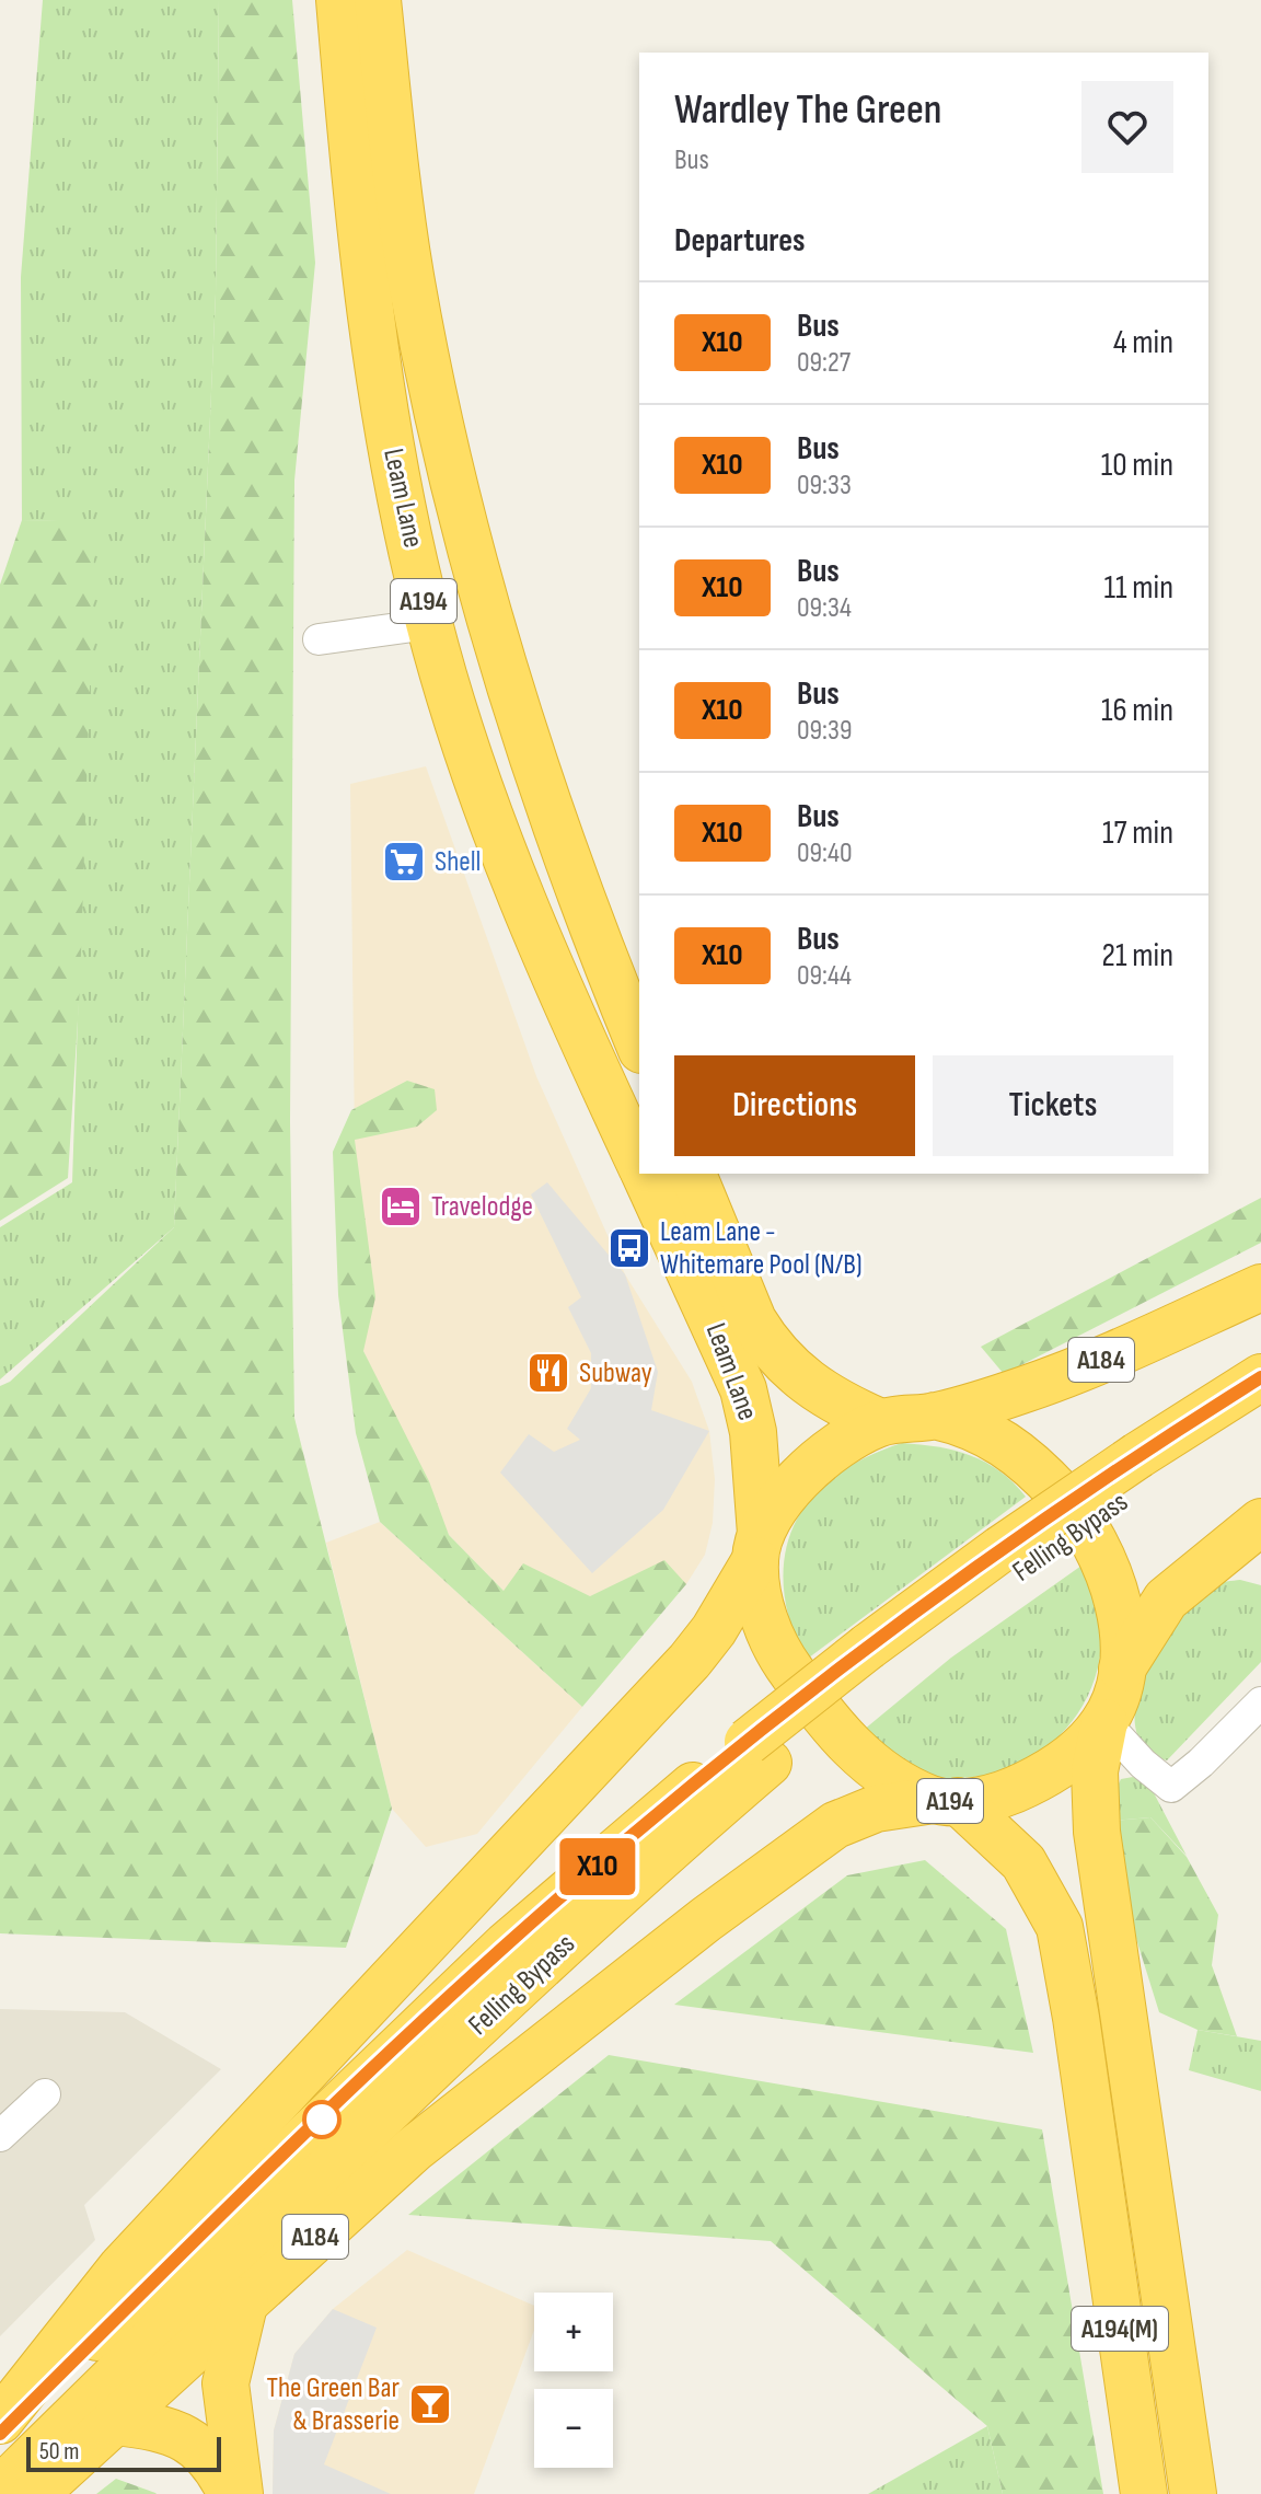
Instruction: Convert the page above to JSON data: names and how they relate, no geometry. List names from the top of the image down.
{
  "streets": {
    "highway": [
      "Leam Lane",
      "A194",
      "A184",
      "Felling Bypass",
      "A194(M)"
    ]
  },
  "crossings": [
    ["Leam Lane", "A194"],
    ["A194", "A184"],
    ["A194", "A194(M)"],
    ["A184", "A194(M)"]
  ],
  "places": {
    "supermarket": ["Shell"],
    "hotel": ["Travelodge"],
    "bus stop": ["Leam Lane - Whitemare Pool (N/B)"],
    "restaurant": ["Subway"],
    "bar": ["The Green Bar & Brasserie"]
  },
  "lines": ["bus line X10"],
  "scale_bar": "50 m",
  "page": {
    "on_map": "X10",
    "heading": [
      ["Wardley The Green", "Bus"],
      "Departures"
    ],
    "list": [
      {
        "mark": "X10",
        "name": "Bus",
        "note": "09:27",
        "value": "4 min"
      },
      {
        "mark": "X10",
        "name": "Bus",
        "note": "09:33",
        "value": "10 min"
      },
      {
        "mark": "X10",
        "name": "Bus",
        "note": "09:34",
        "value": "11 min"
      },
      {
        "mark": "X10",
        "name": "Bus",
        "note": "09:39",
        "value": "16 min"
      },
      {
        "mark": "X10",
        "name": "Bus",
        "note": "09:40",
        "value": "17 min"
      },
      {
        "mark": "X10",
        "name": "Bus",
        "note": "09:44",
        "value": "21 min"
      }
    ],
    "buttons": ["Directions", "Tickets"],
    "map_buttons": ["+", "−"],
    "scale": "50 m"
  }
}
